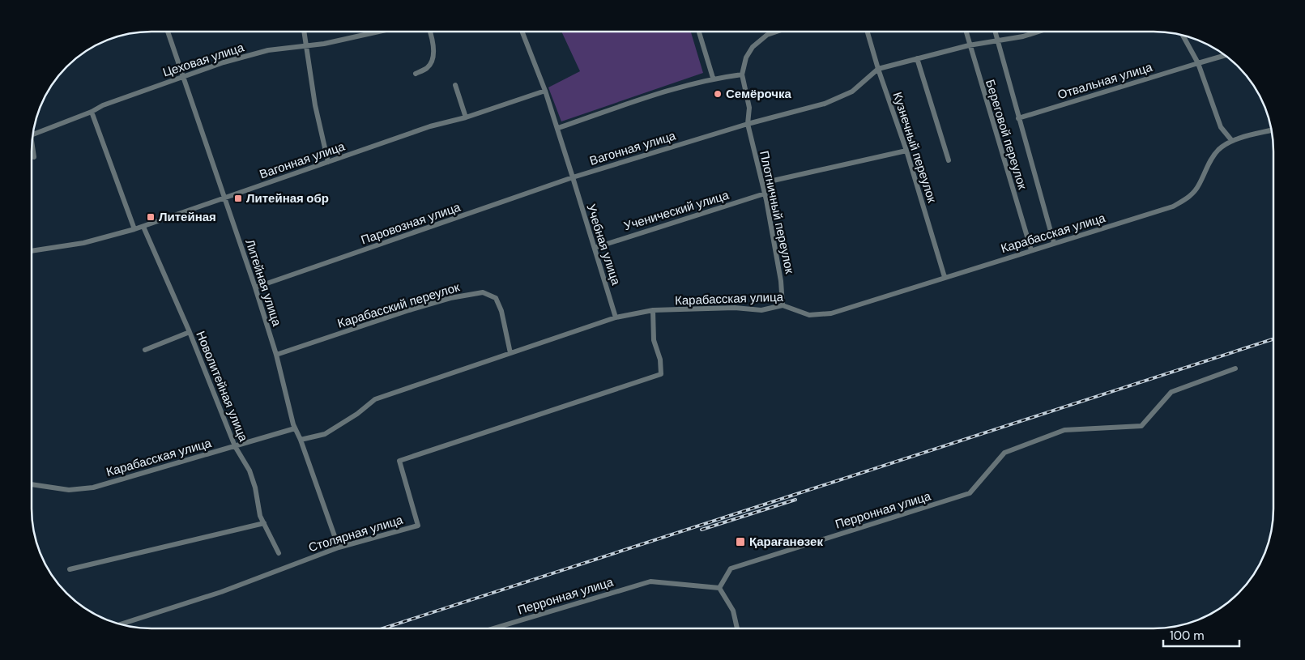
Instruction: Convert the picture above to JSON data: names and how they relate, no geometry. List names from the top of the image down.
{
  "streets": {
    "street": [
      "Цеховая улица",
      "Отвальная улица",
      "Береговой переулок",
      "Кузнечный переулок",
      "Вагонная улица",
      "Ученический улица",
      "Плотничный переулок",
      "Паровозная улица",
      "Карабасская улица",
      "Учебная улица",
      "Литейная улица",
      "Карабасский переулок",
      "Новолитейная улица",
      "Перронная улица",
      "Столярная улица"
    ]
  },
  "crossings": [
    ["Цеховая улица", "Литейная улица"],
    ["Береговой переулок", "Карабасская улица"],
    ["Кузнечный переулок", "Карабасская улица"],
    ["Вагонная улица", "Плотничный переулок"],
    ["Вагонная улица", "Паровозная улица"],
    ["Вагонная улица", "Учебная улица"],
    ["Вагонная улица", "Литейная улица"],
    ["Вагонная улица", "Новолитейная улица"],
    ["Ученический улица", "Плотничный переулок"],
    ["Ученический улица", "Учебная улица"],
    ["Плотничный переулок", "Карабасская улица"],
    ["Паровозная улица", "Учебная улица"],
    ["Паровозная улица", "Литейная улица"],
    ["Карабасская улица", "Учебная улица"],
    ["Карабасская улица", "Литейная улица"],
    ["Карабасская улица", "Карабасский переулок"],
    ["Карабасская улица", "Новолитейная улица"],
    ["Карабасская улица", "Столярная улица"],
    ["Литейная улица", "Карабасский переулок"],
    ["Литейная улица", "Столярная улица"]
  ],
  "places": {
    "other": ["Семёрочка"],
    "transit": ["Литейная обр", "Литейная", "Қарағанөзек"]
  },
  "scale_bar": "100 m"
}
